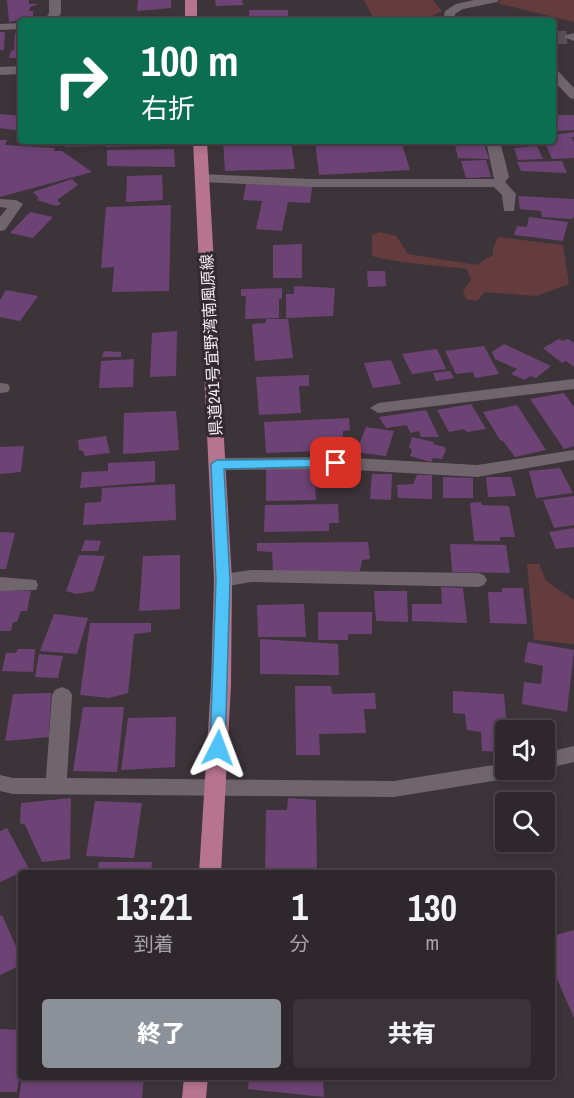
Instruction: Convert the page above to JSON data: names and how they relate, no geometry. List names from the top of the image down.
{
  "streets": {
    "main road": ["県道241号宜野湾南風原線"]
  },
  "page": {
    "turn": ["100 m", "右折"],
    "eta": [
      "13:21",
      "到着",
      "1",
      "分",
      "130",
      "m"
    ],
    "buttons": ["終了", "共有"]
  }
}
